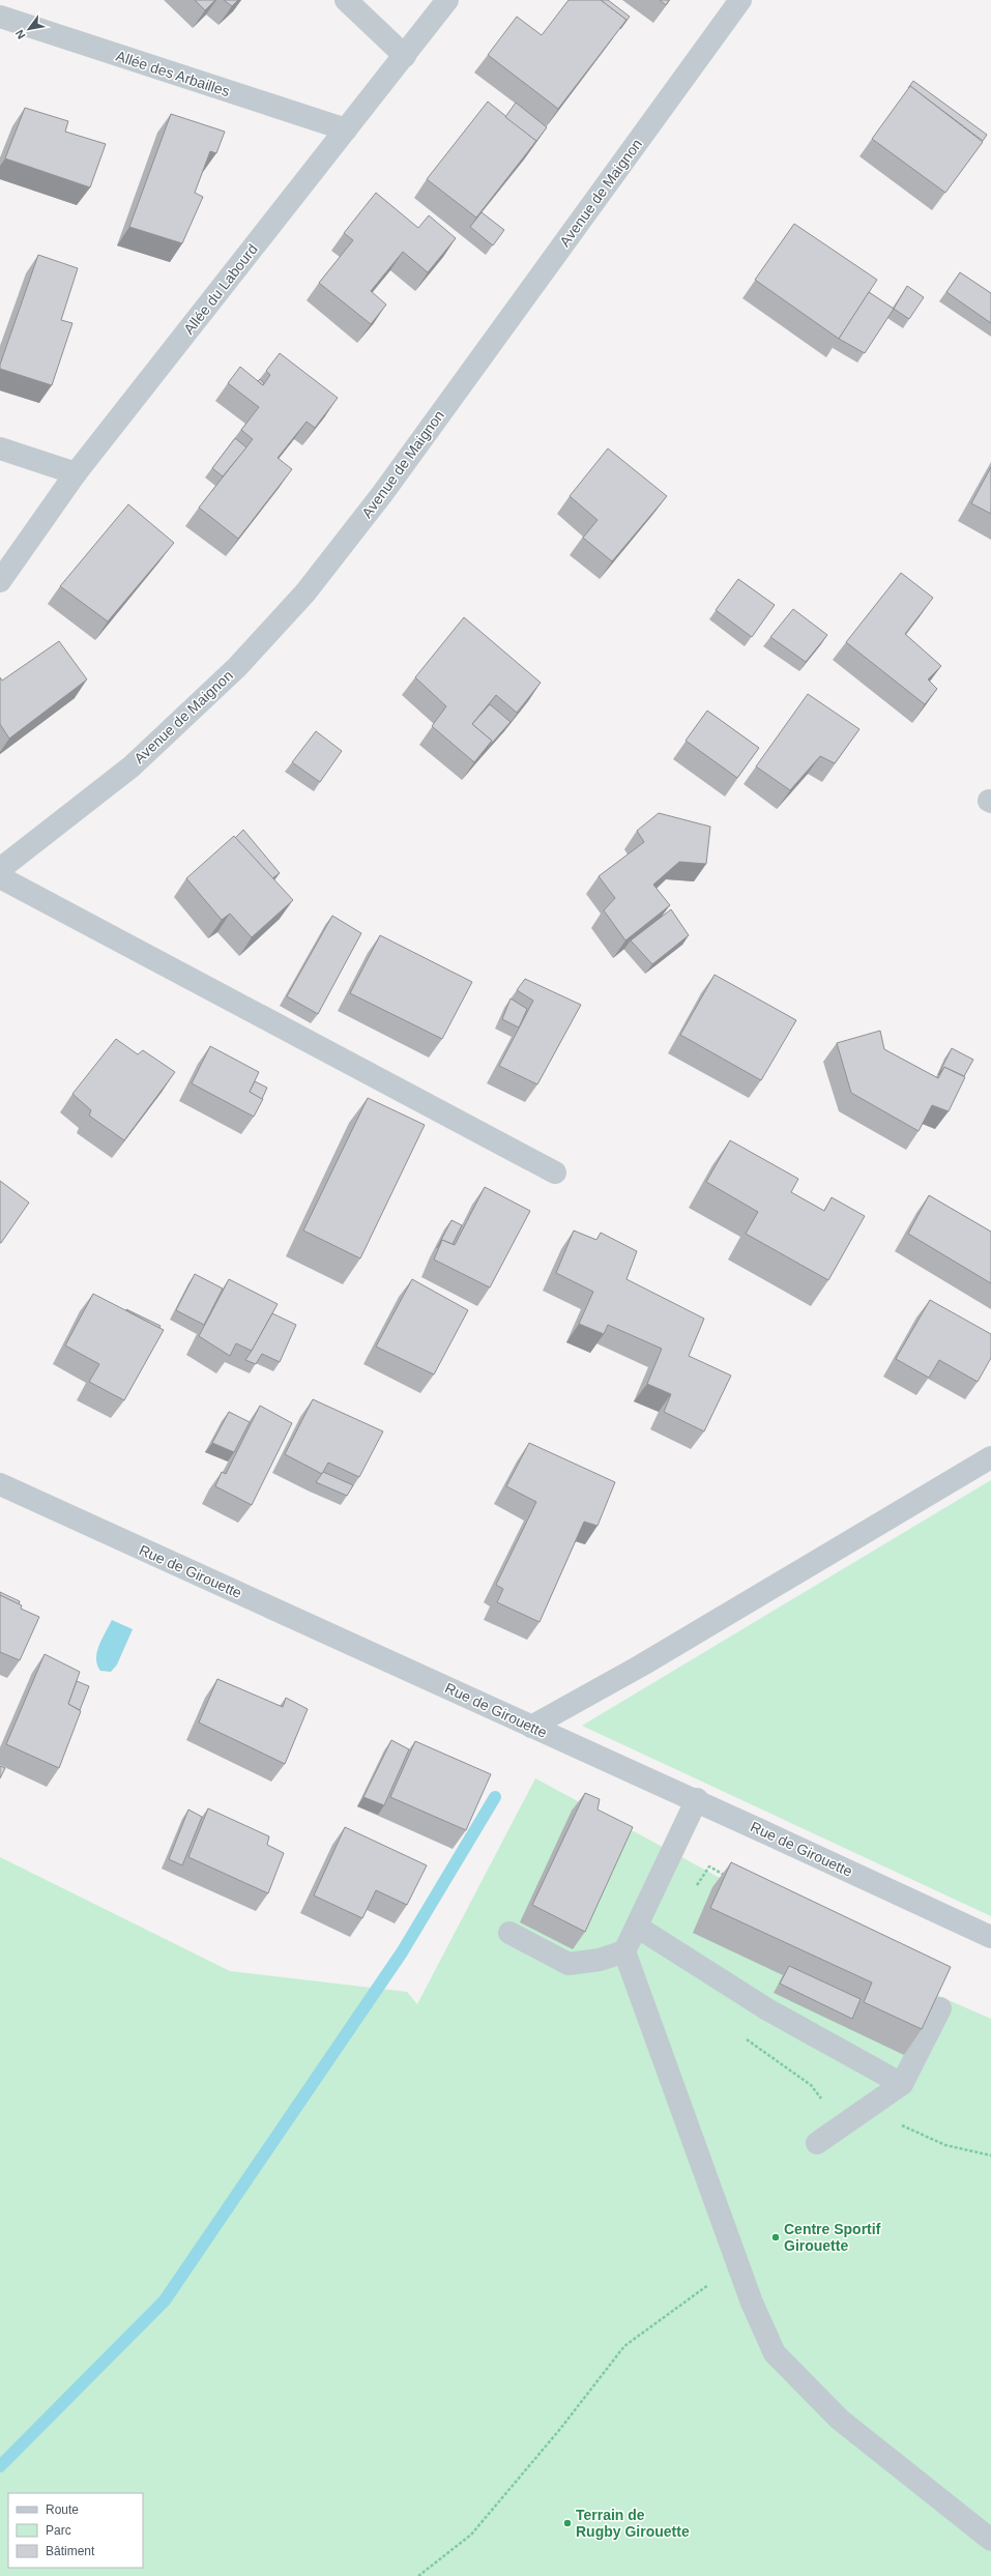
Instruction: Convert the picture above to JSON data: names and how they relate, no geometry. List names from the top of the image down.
{
  "streets": {
    "street": [
      "Allée des Arbailles",
      "Avenue de Maignon",
      "Allée du Labourd",
      "Rue de Girouette"
    ]
  },
  "crossings": [
    ["Allée des Arbailles", "Allée du Labourd"]
  ],
  "places": ["Centre Sportif Girouette", "Terrain de Rugby Girouette"],
  "legend": ["Route", "Parc", "Bâtiment"],
  "north": "bottom left"
}
